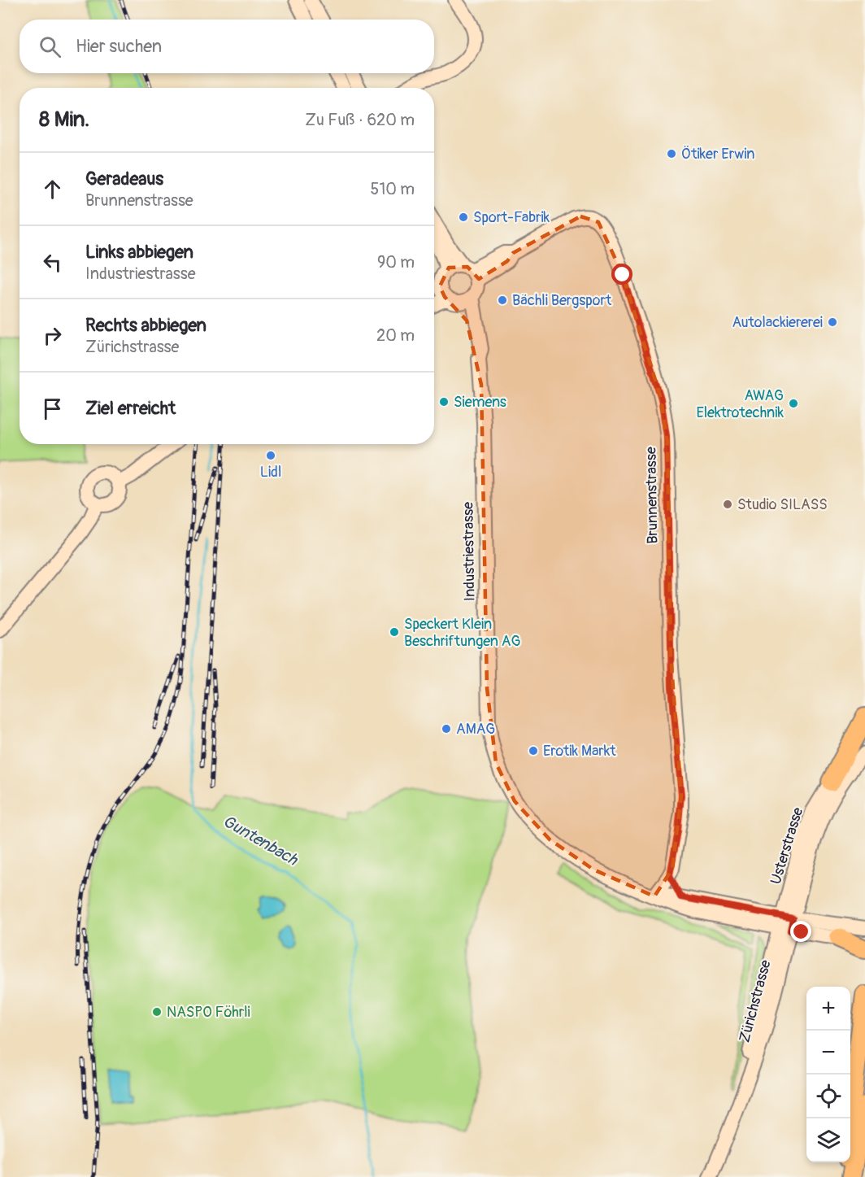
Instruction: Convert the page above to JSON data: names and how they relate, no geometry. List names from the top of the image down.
{
  "streets": {
    "main road": [
      "Brunnenstrasse",
      "Industriestrasse",
      "Usterstrasse",
      "Zürichstrasse"
    ]
  },
  "crossings": [
    ["Brunnenstrasse", "Industriestrasse"],
    ["Industriestrasse", "Usterstrasse"],
    ["Industriestrasse", "Zürichstrasse"],
    ["Usterstrasse", "Zürichstrasse"]
  ],
  "water": ["Guntenbach"],
  "places": [
    "Ötiker Erwin",
    "Sport-Fabrik",
    "Bächli Bergsport",
    "Autolackiererei",
    "Siemens",
    "AWAG Elektrotechnik",
    "Lidl",
    "Studio SILASS",
    "Speckert Klein Beschriftungen AG",
    "AMAG",
    "Erotik Markt",
    "NASPO Föhrli"
  ],
  "page": {
    "search": "Hier suchen",
    "heading": ["8 Min.", "Zu Fuß · 620 m"],
    "list": [
      ["Geradeaus", "Brunnenstrasse", "510 m"],
      ["Links abbiegen", "Industriestrasse", "90 m"],
      ["Rechts abbiegen", "Zürichstrasse", "20 m"],
      "Ziel erreicht"
    ],
    "map_buttons": ["+", "−"]
  }
}
